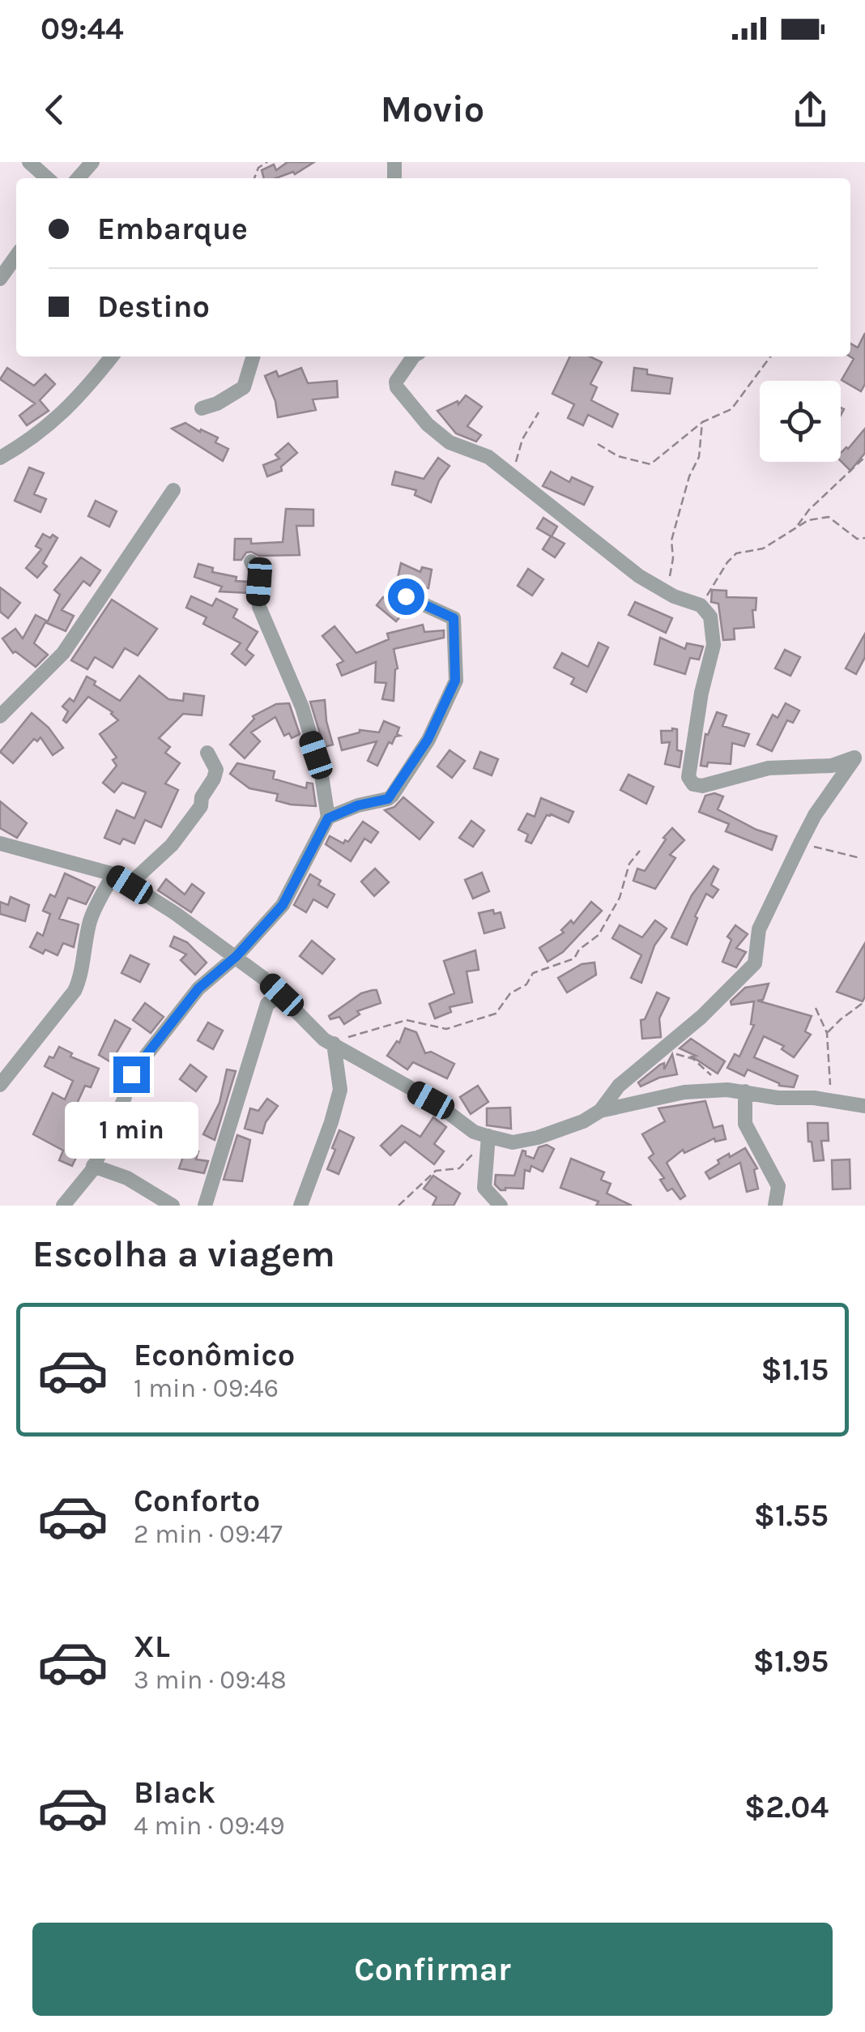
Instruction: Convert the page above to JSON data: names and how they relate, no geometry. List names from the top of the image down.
{
  "page": {
    "status": "09:44",
    "header": "Movio",
    "banner": ["Embarque", "Destino"],
    "bubble": "1 min",
    "heading": "Escolha a viagem",
    "list": [
      {
        "name": "Econômico",
        "note": "1 min · 09:46",
        "value": "$1.15"
      },
      {
        "name": "Conforto",
        "note": "2 min · 09:47",
        "value": "$1.55"
      },
      {
        "name": "XL",
        "note": "3 min · 09:48",
        "value": "$1.95"
      },
      {
        "name": "Black",
        "note": "4 min · 09:49",
        "value": "$2.04"
      }
    ],
    "buttons": "Confirmar"
  }
}
